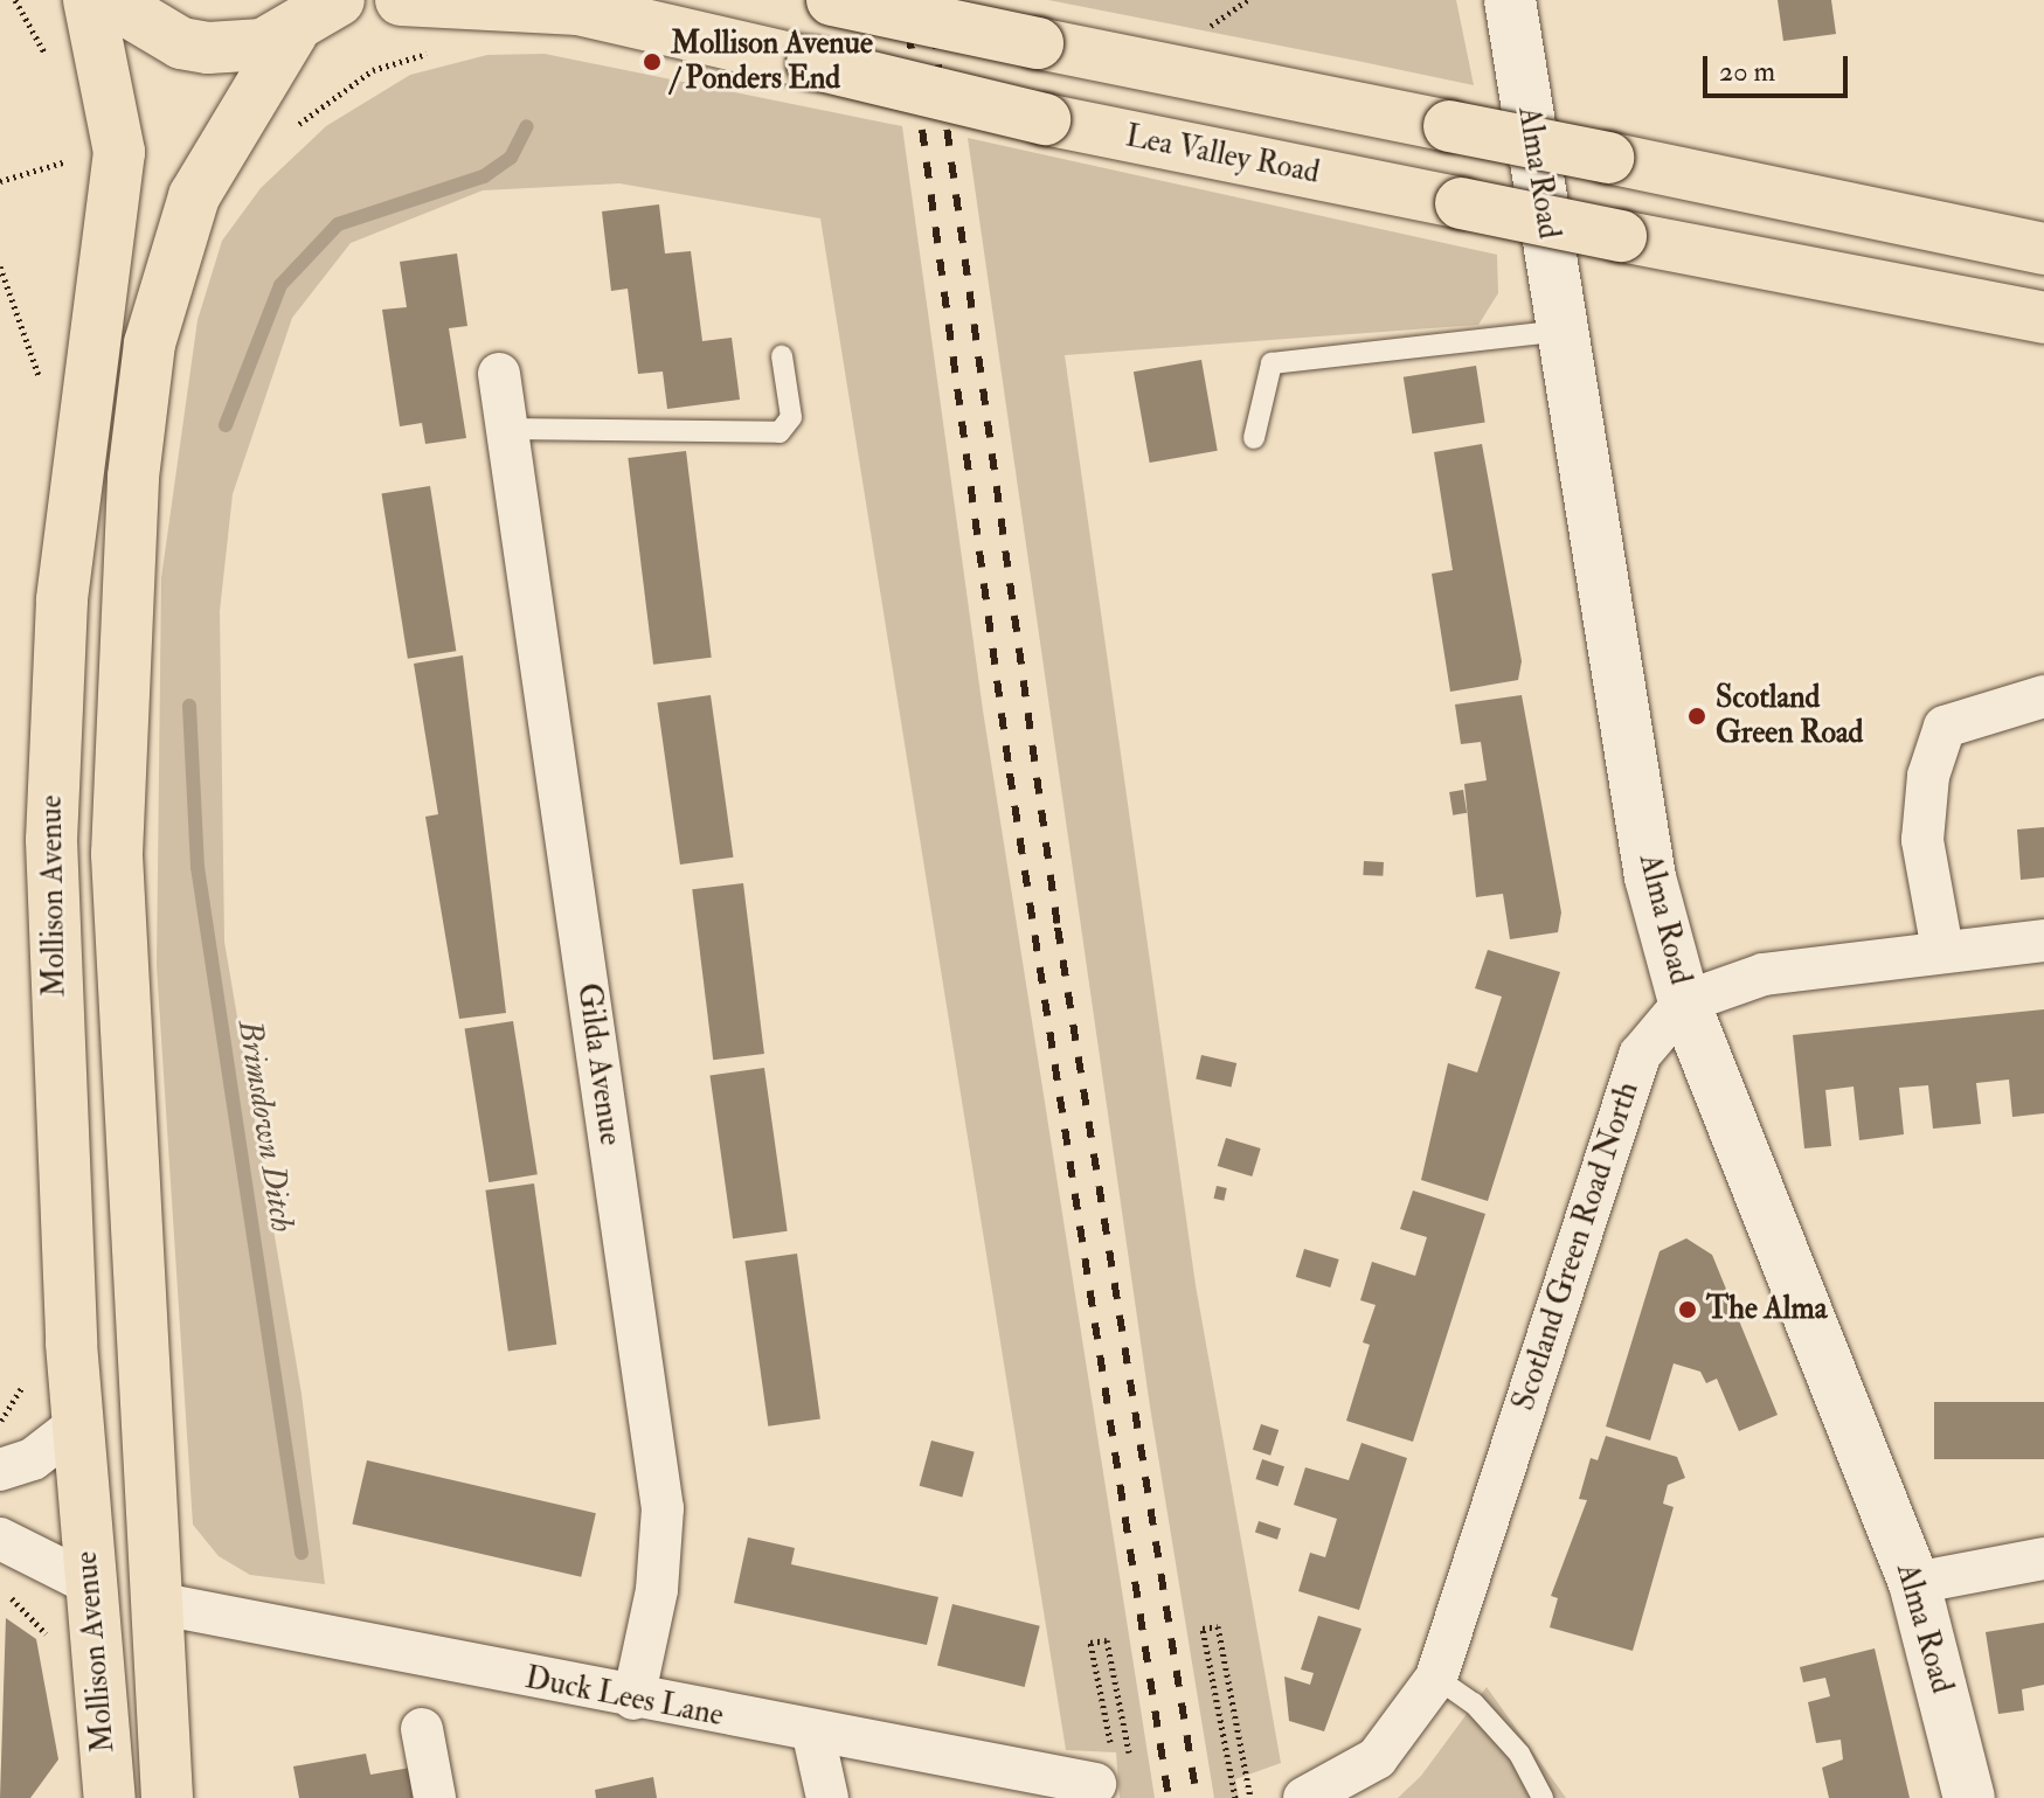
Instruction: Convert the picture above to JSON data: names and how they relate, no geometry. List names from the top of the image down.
{
  "streets": {
    "main road": ["Lea Valley Road", "Mollison Avenue"],
    "street": [
      "Alma Road",
      "Gilda Avenue",
      "Scotland Green Road North",
      "Duck Lees Lane"
    ]
  },
  "crossings": [
    ["Alma Road", "Scotland Green Road North"],
    ["Mollison Avenue", "Duck Lees Lane"],
    ["Gilda Avenue", "Duck Lees Lane"]
  ],
  "water": ["Brimsdown Ditch"],
  "places": ["Mollison Avenue / Ponders End", "Scotland Green Road", "The Alma"],
  "scale_bar": "20 m"
}
